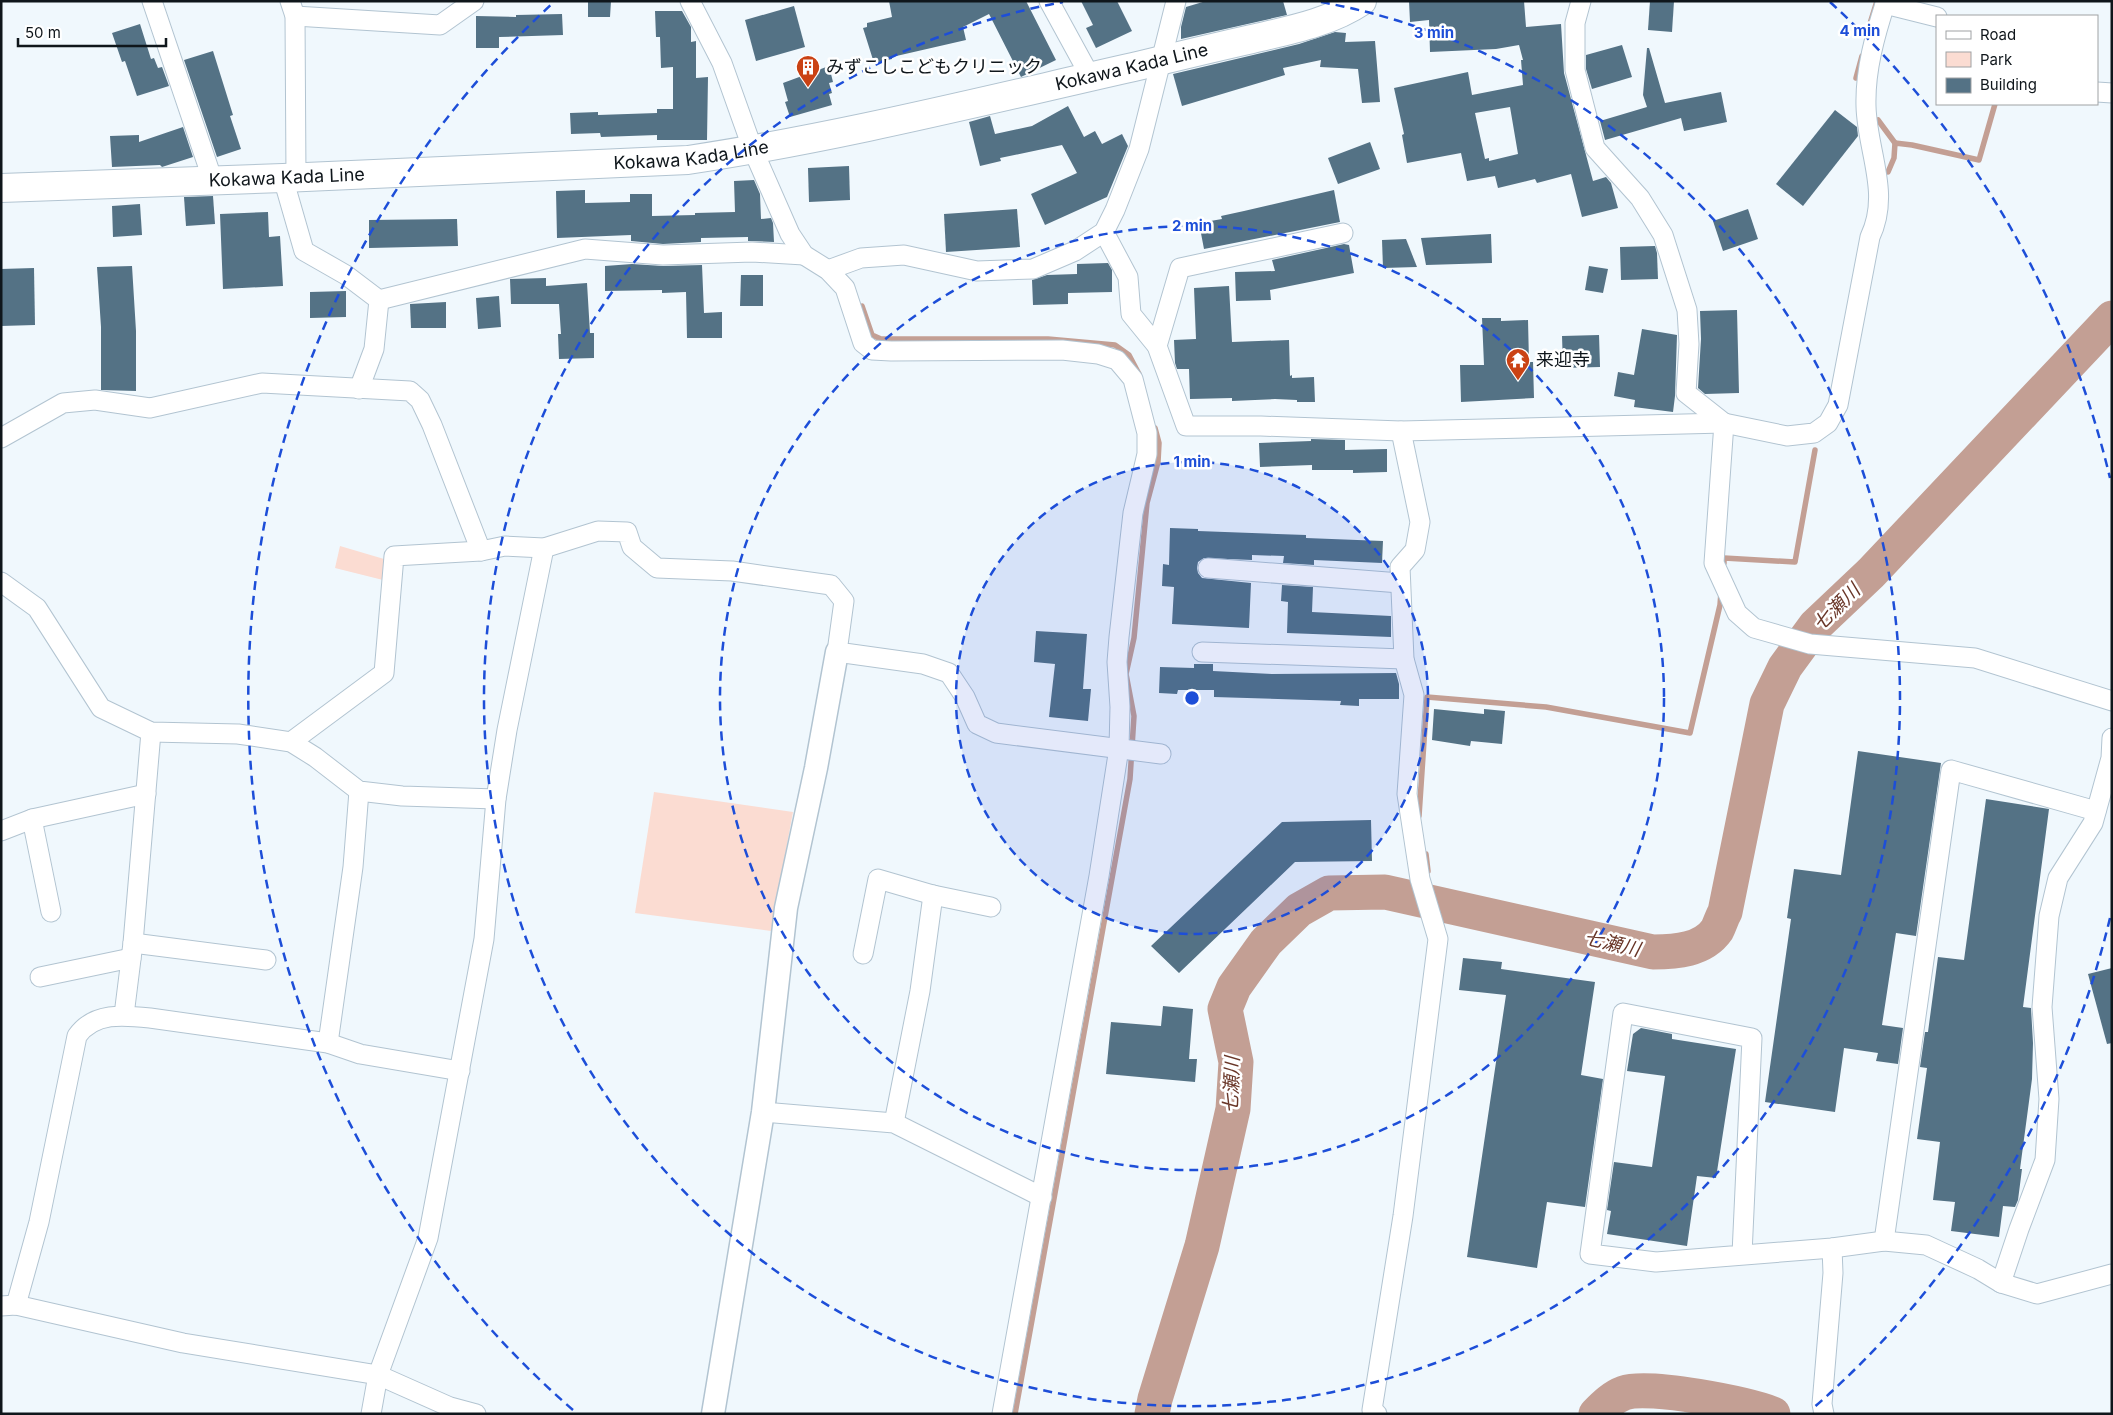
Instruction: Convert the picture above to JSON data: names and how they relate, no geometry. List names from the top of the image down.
{
  "streets": {
    "main road": ["Kokawa Kada Line"]
  },
  "water": ["七瀬川"],
  "places": {
    "building": ["みずこしこどもクリニック"],
    "temple": ["来迎寺"]
  },
  "legend": ["Road", "Park", "Building"],
  "scale_bar": "50 m",
  "rings": [
    "4 min",
    "3 min",
    "2 min",
    "1 min"
  ]
}
